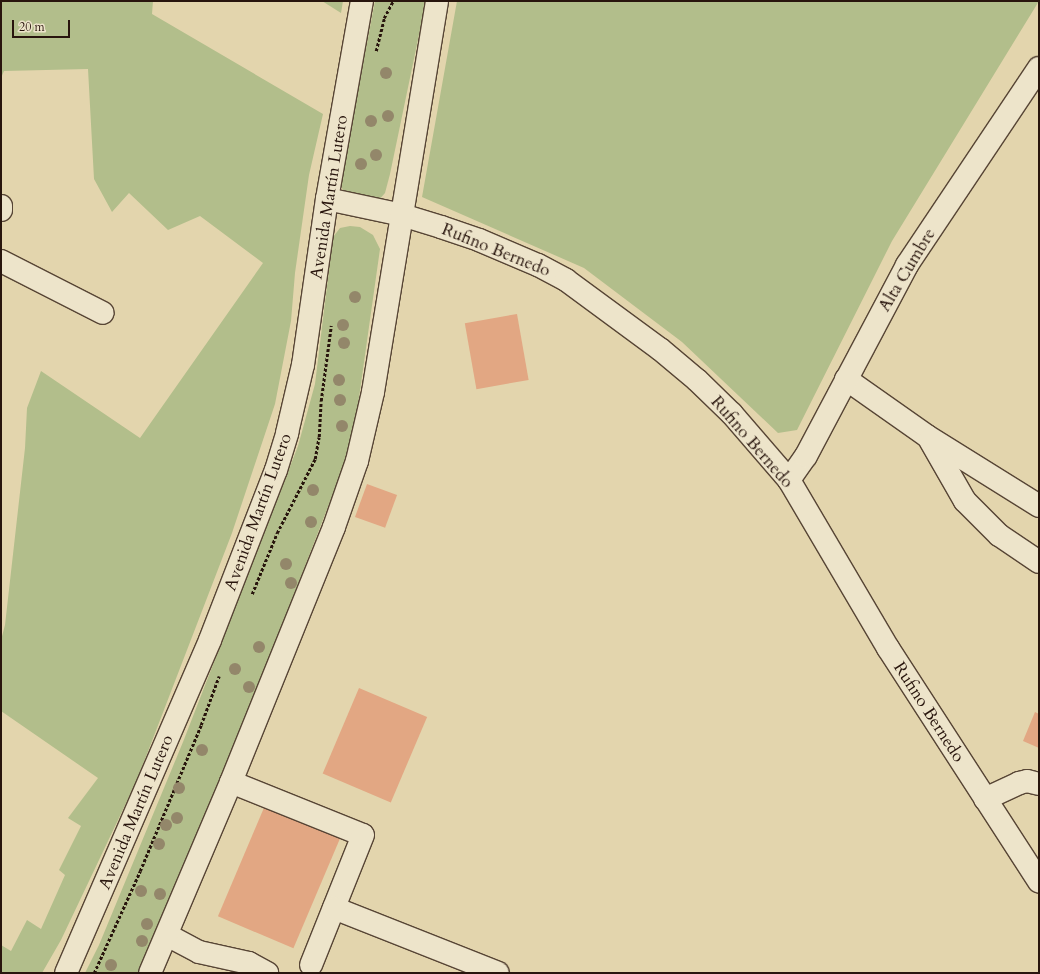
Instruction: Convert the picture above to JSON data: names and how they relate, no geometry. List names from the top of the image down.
{
  "streets": {
    "street": ["Avenida Martín Lutero", "Rufino Bernedo", "Alta Cumbre"]
  },
  "crossings": [
    ["Avenida Martín Lutero", "Rufino Bernedo"],
    ["Rufino Bernedo", "Alta Cumbre"]
  ],
  "scale_bar": "20 m"
}
